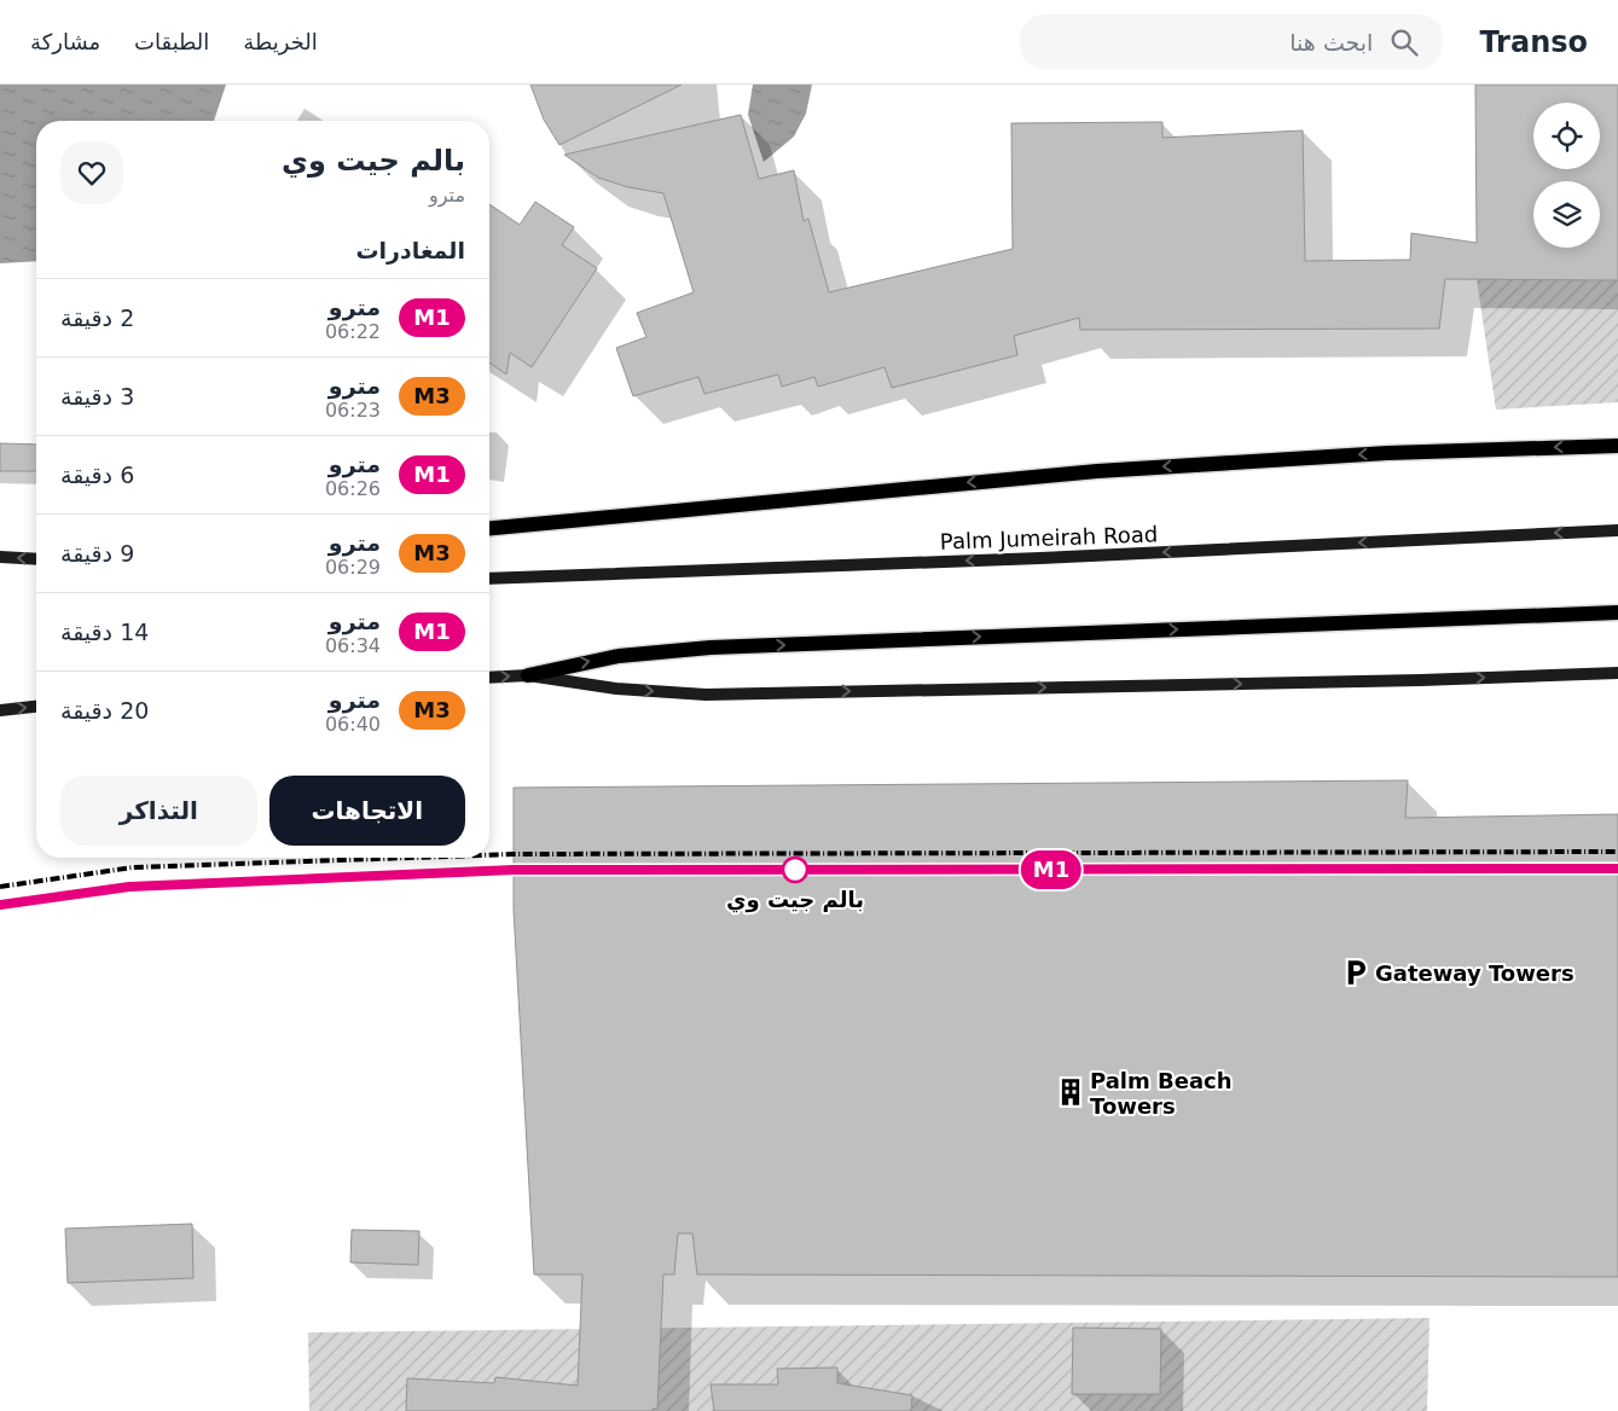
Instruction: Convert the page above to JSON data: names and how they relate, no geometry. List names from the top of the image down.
{
  "streets": {
    "main road": ["Palm Jumeirah Road"]
  },
  "places": {
    "other": ["بالم جيت وي"],
    "parking": ["Gateway Towers"],
    "building": ["Palm Beach Towers"]
  },
  "lines": ["metro line M1"],
  "page": {
    "header": "Transo",
    "search": "ابحث هنا",
    "nav": ["الخريطة", "الطبقات", "مشاركة"],
    "on_map": "M1",
    "heading": [
      ["بالم جيت وي", "مترو"],
      "المغادرات"
    ],
    "list": [
      {
        "mark": "M1",
        "name": "مترو",
        "note": "06:22",
        "value": "2 دقيقة"
      },
      {
        "mark": "M3",
        "name": "مترو",
        "note": "06:23",
        "value": "3 دقيقة"
      },
      {
        "mark": "M1",
        "name": "مترو",
        "note": "06:26",
        "value": "6 دقيقة"
      },
      {
        "mark": "M3",
        "name": "مترو",
        "note": "06:29",
        "value": "9 دقيقة"
      },
      {
        "mark": "M1",
        "name": "مترو",
        "note": "06:34",
        "value": "14 دقيقة"
      },
      {
        "mark": "M3",
        "name": "مترو",
        "note": "06:40",
        "value": "20 دقيقة"
      }
    ],
    "buttons": ["الاتجاهات", "التذاكر"]
  }
}
